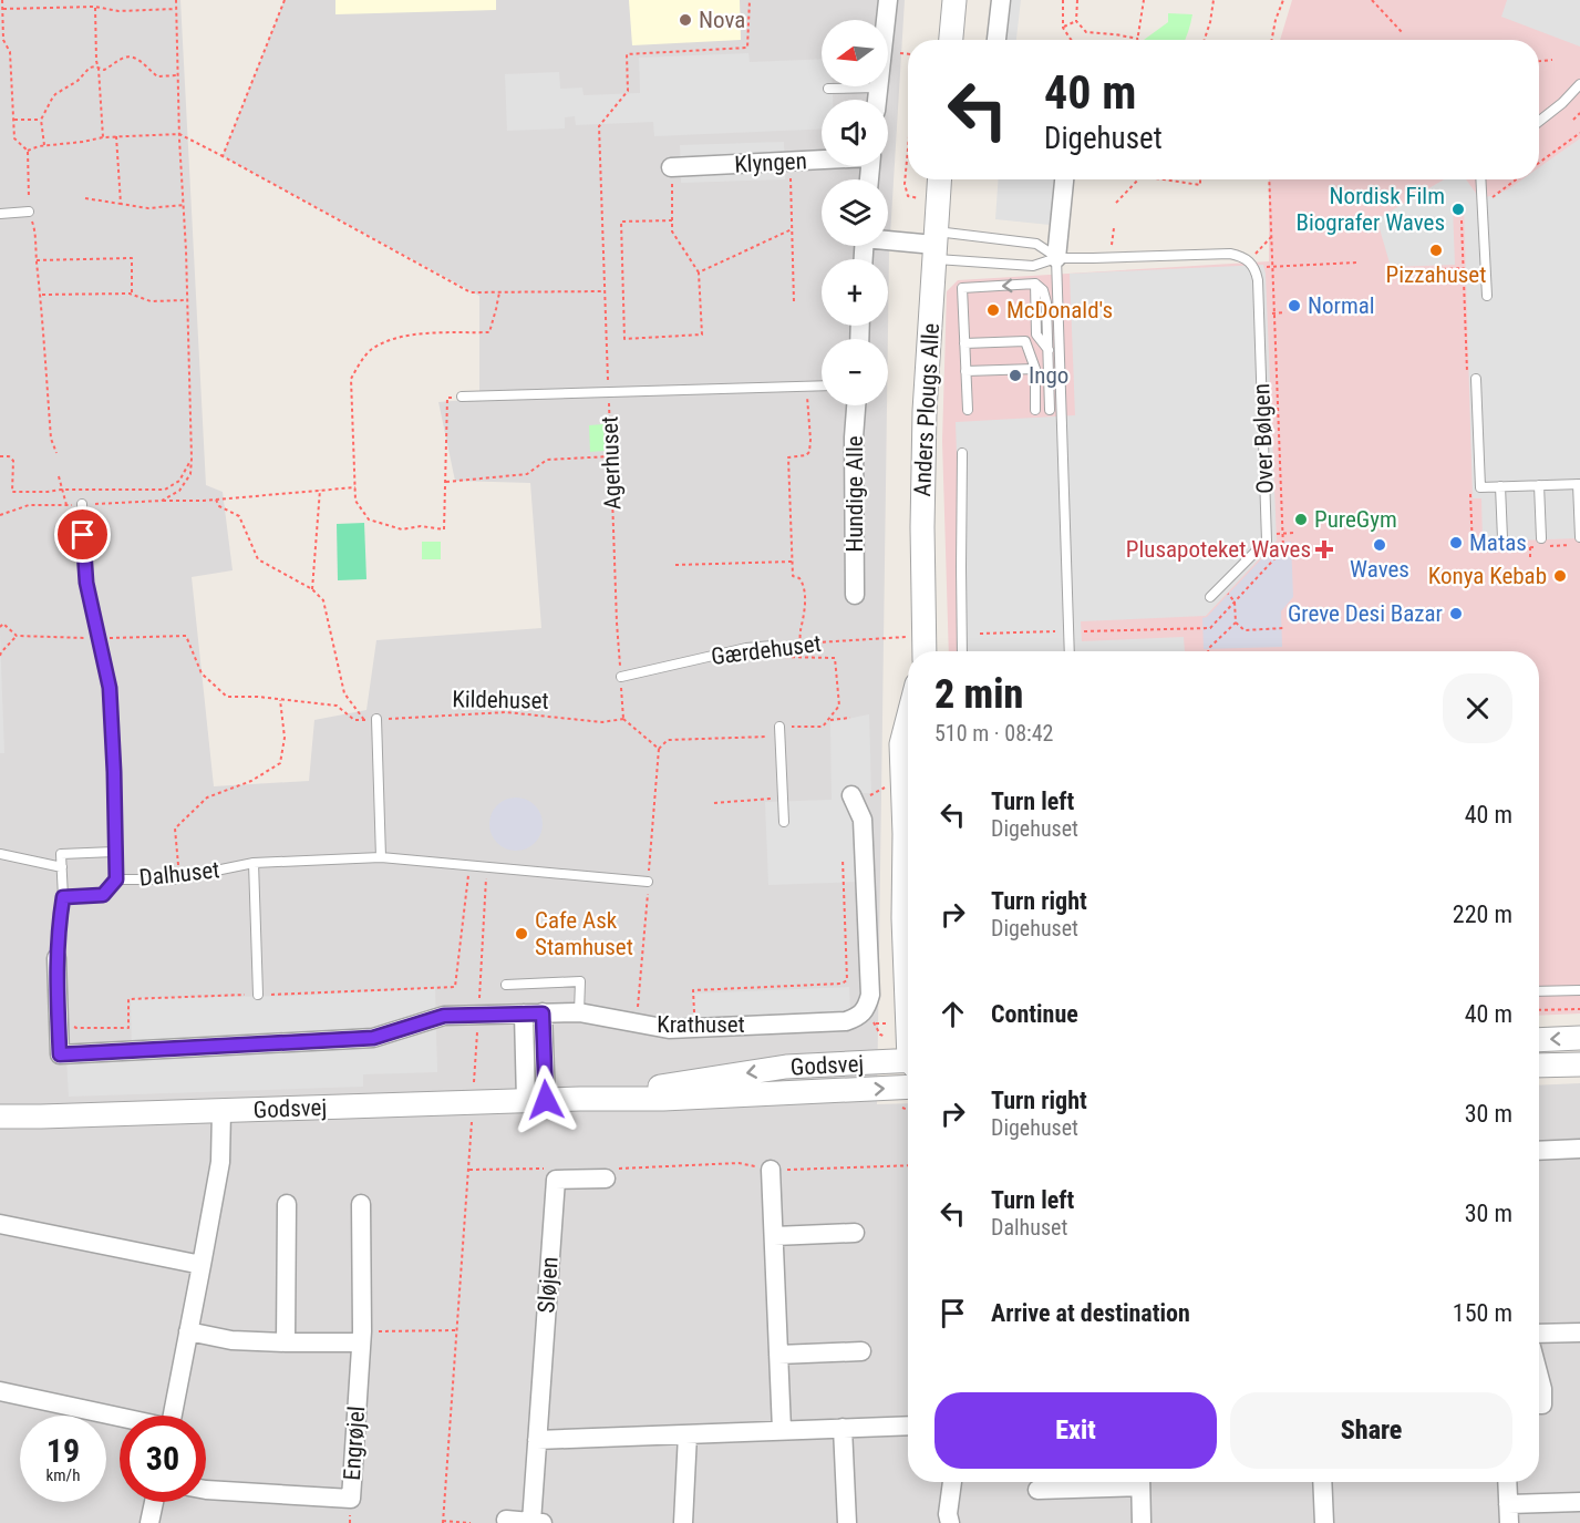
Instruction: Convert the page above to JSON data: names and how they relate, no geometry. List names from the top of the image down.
{
  "streets": {
    "street": [
      "Klyngen",
      "Anders Plougs Alle",
      "Hundige Alle",
      "Krathuset",
      "Godsvej",
      "Sløjen",
      "Engrøjel"
    ],
    "lane": [
      "Over Bølgen",
      "Agerhuset",
      "Gærdehuset",
      "Dalhuset"
    ],
    "path": ["Kildehuset"]
  },
  "crossings": [
    ["Anders Plougs Alle", "Gærdehuset"],
    ["Agerhuset", "Gærdehuset"],
    ["Agerhuset", "Kildehuset"],
    ["Dalhuset", "Krathuset"]
  ],
  "places": {
    "other": [
      "Nova",
      "Nordisk Film Biografer Waves",
      "Pizzahuset",
      "Normal",
      "McDonald's",
      "Ingo",
      "PureGym",
      "Matas",
      "Waves",
      "Konya Kebab",
      "Greve Desi Bazar",
      "Cafe Ask Stamhuset"
    ],
    "health": ["Plusapoteket Waves"]
  },
  "north": "left",
  "page": {
    "map_buttons": ["+", "−"],
    "turn": ["40 m", "Digehuset"],
    "heading": ["2 min", "510 m · 08:42"],
    "list": [
      {
        "name": "Turn left",
        "note": "Digehuset",
        "value": "40 m"
      },
      {
        "name": "Turn right",
        "note": "Digehuset",
        "value": "220 m"
      },
      {
        "name": "Continue",
        "value": "40 m"
      },
      {
        "name": "Turn right",
        "note": "Digehuset",
        "value": "30 m"
      },
      {
        "name": "Turn left",
        "note": "Dalhuset",
        "value": "30 m"
      },
      {
        "name": "Arrive at destination",
        "value": "150 m"
      }
    ],
    "buttons": ["Exit", "Share"],
    "speed": "19 km/h",
    "limit": "30"
  }
}
